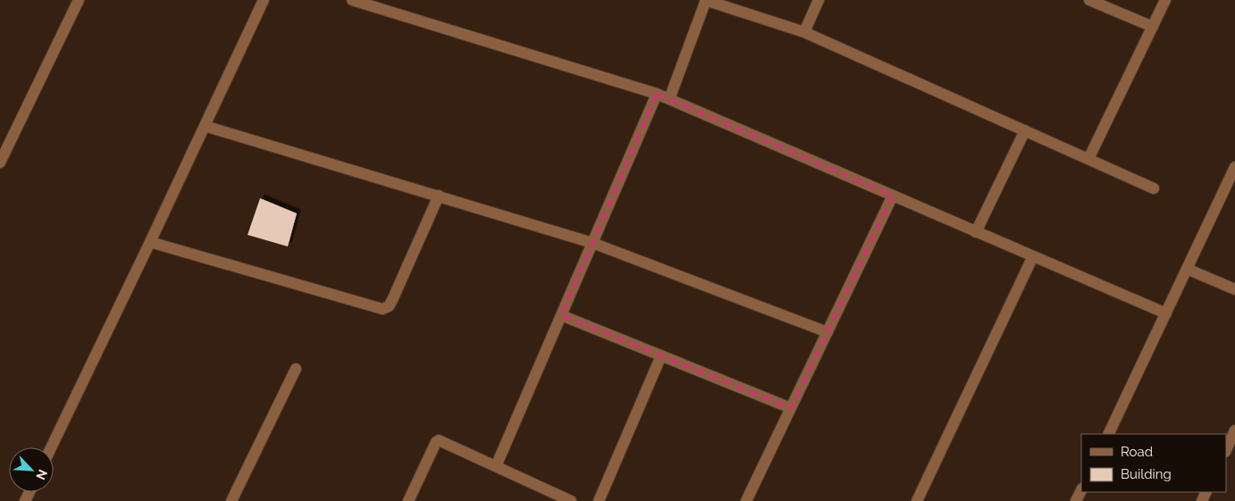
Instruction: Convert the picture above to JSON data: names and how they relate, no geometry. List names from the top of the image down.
{
  "legend": ["Road", "Building"],
  "north": "bottom right"
}
